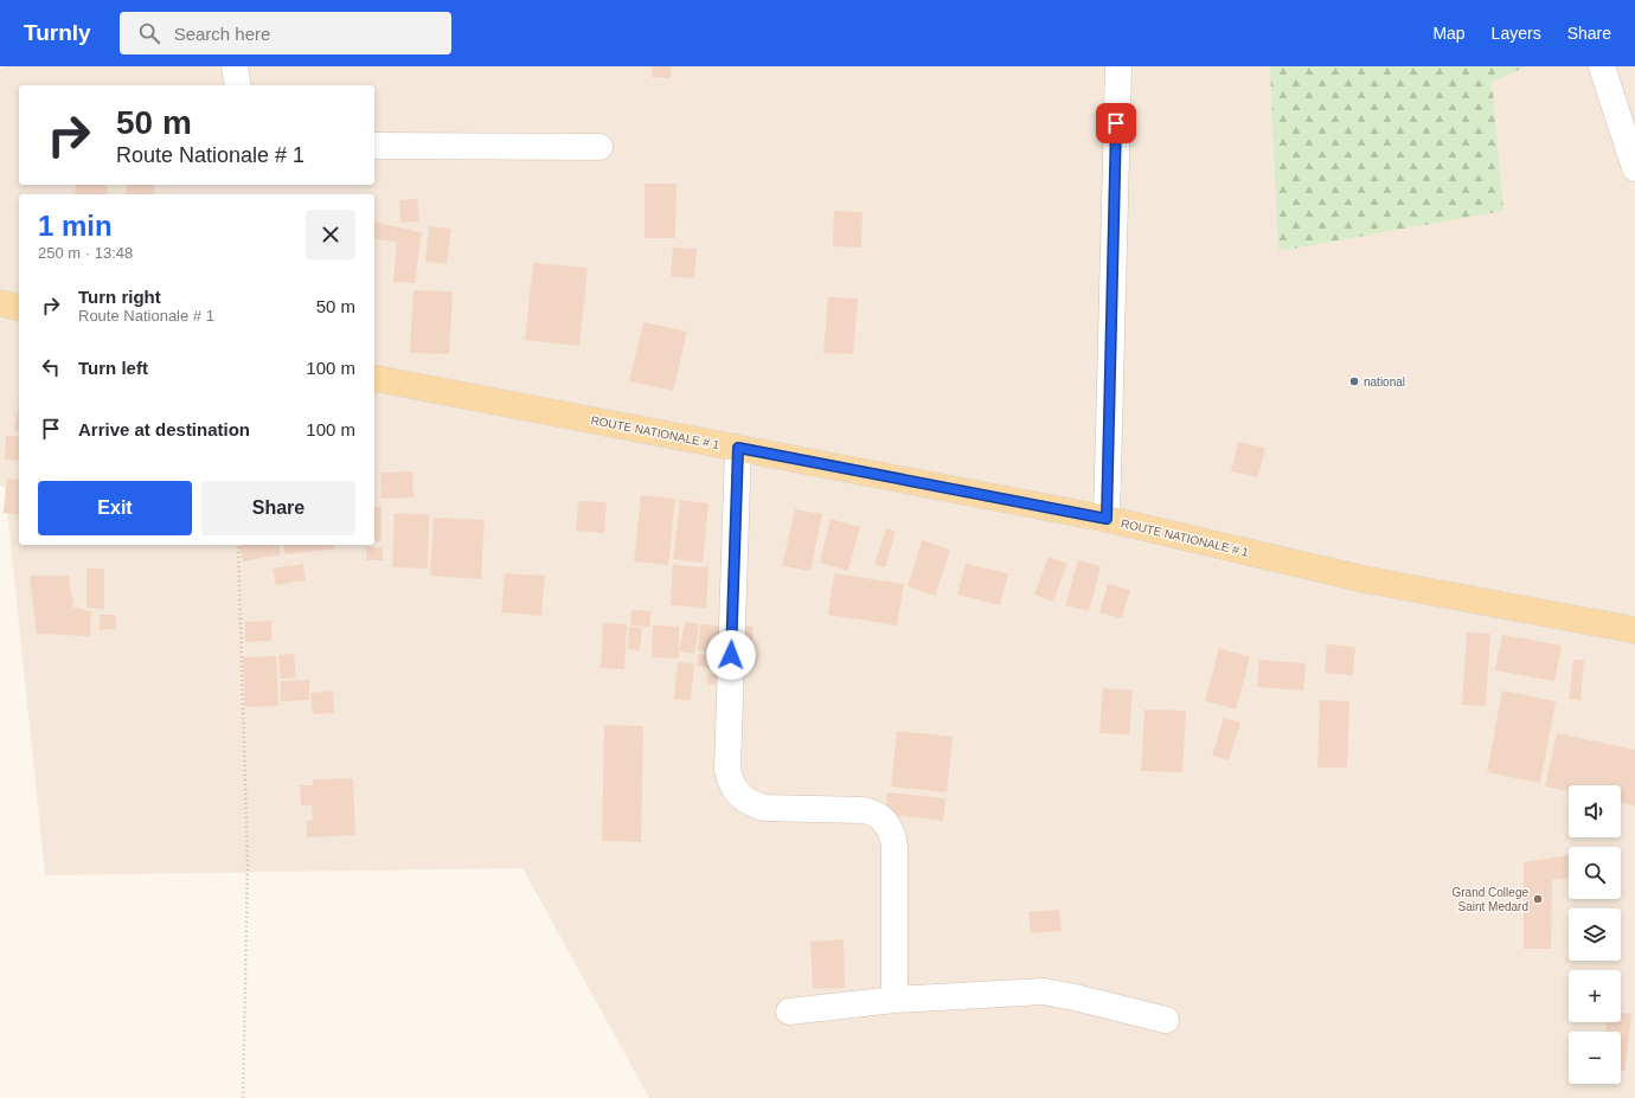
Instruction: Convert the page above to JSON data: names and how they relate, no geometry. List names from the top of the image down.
{
  "streets": {
    "main road": ["ROUTE NATIONALE # 1"]
  },
  "places": ["national", "Grand College Saint Medard"],
  "page": {
    "header": "Turnly",
    "search": "Search here",
    "nav": ["Map", "Layers", "Share"],
    "turn": ["50 m", "Route Nationale # 1"],
    "heading": ["1 min", "250 m · 13:48"],
    "list": [
      {
        "name": "Turn right",
        "note": "Route Nationale # 1",
        "value": "50 m"
      },
      {
        "name": "Turn left",
        "value": "100 m"
      },
      {
        "name": "Arrive at destination",
        "value": "100 m"
      }
    ],
    "buttons": ["Exit", "Share"],
    "map_buttons": ["+", "−"]
  }
}
